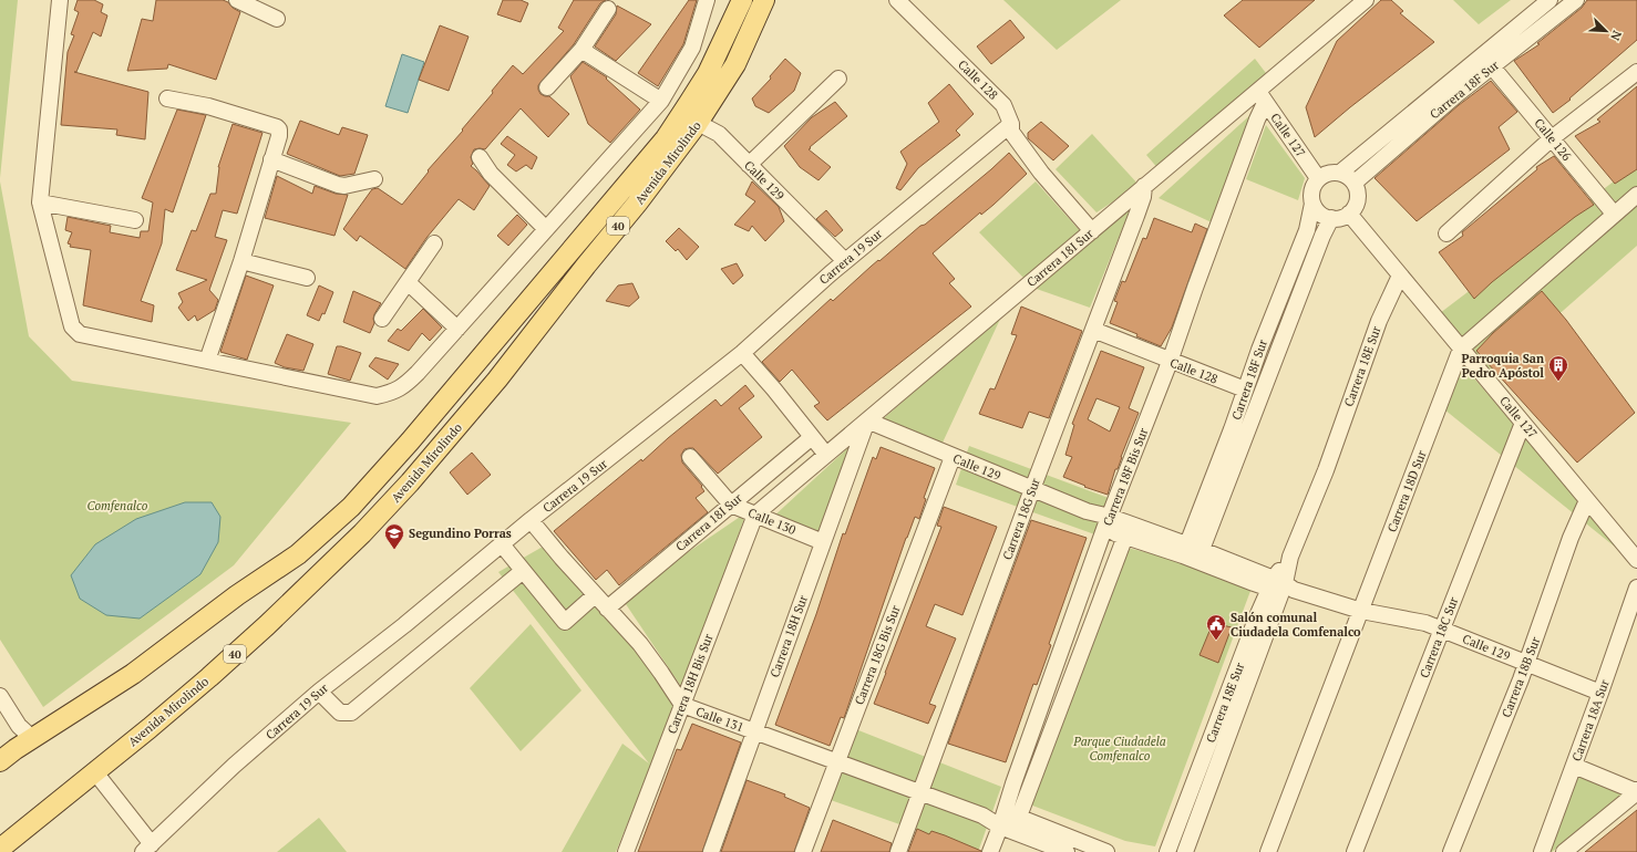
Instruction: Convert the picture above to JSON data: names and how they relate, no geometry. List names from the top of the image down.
{
  "streets": {
    "main road": ["Avenida Mirolindo", "40"],
    "street": [
      "Calle 128",
      "Carrera 18F Sur",
      "Calle 127",
      "Calle 126",
      "Calle 129",
      "Carrera 19 Sur",
      "Carrera 18I Sur",
      "Carrera 18E Sur",
      "Carrera 18F Bis Sur",
      "Carrera 18D Sur",
      "Carrera 18G Sur",
      "Calle 130",
      "Carrera 18H Sur",
      "Carrera 18C Sur",
      "Carrera 18G Bis Sur",
      "Carrera 18B Sur",
      "Carrera 18H Bis Sur",
      "Calle 131",
      "Carrera 18A Sur"
    ]
  },
  "crossings": [
    ["Calle 128", "Carrera 18F Sur"],
    ["Calle 128", "Carrera 19 Sur"],
    ["Calle 128", "Carrera 18I Sur"],
    ["Calle 128", "Carrera 18F Bis Sur"],
    ["Calle 128", "Carrera 18G Sur"],
    ["Carrera 18F Sur", "Calle 127"],
    ["Carrera 18F Sur", "Calle 126"],
    ["Carrera 18F Sur", "Calle 129"],
    ["Calle 127", "Carrera 18I Sur"],
    ["Calle 127", "Carrera 18E Sur"],
    ["Calle 127", "Carrera 18F Bis Sur"],
    ["Calle 127", "Carrera 18D Sur"],
    ["Calle 127", "Carrera 18C Sur"],
    ["Calle 127", "Carrera 18B Sur"],
    ["Calle 126", "Carrera 18D Sur"],
    ["Avenida Mirolindo", "Calle 129"],
    ["Calle 129", "Carrera 19 Sur"],
    ["Calle 129", "Carrera 18I Sur"],
    ["Calle 129", "Carrera 18E Sur"],
    ["Calle 129", "Carrera 18F Bis Sur"],
    ["Calle 129", "Carrera 18D Sur"],
    ["Calle 129", "Carrera 18G Sur"],
    ["Calle 129", "Carrera 18H Sur"],
    ["Calle 129", "Carrera 18C Sur"],
    ["Calle 129", "Carrera 18G Bis Sur"],
    ["Calle 129", "Carrera 18B Sur"],
    ["Calle 129", "Carrera 18A Sur"],
    ["Carrera 19 Sur", "Calle 131"],
    ["Carrera 18I Sur", "Carrera 18F Bis Sur"],
    ["Carrera 18I Sur", "Carrera 18G Sur"],
    ["Carrera 18I Sur", "Calle 130"],
    ["Carrera 18I Sur", "Carrera 18H Sur"],
    ["Carrera 18I Sur", "Carrera 18H Bis Sur"],
    ["Carrera 18I Sur", "Calle 131"],
    ["Carrera 18F Bis Sur", "Calle 131"],
    ["Carrera 18G Sur", "Calle 131"],
    ["Calle 130", "Carrera 18H Sur"],
    ["Calle 130", "Carrera 18H Bis Sur"],
    ["Carrera 18H Sur", "Calle 131"],
    ["Carrera 18G Bis Sur", "Calle 131"],
    ["Carrera 18H Bis Sur", "Calle 131"]
  ],
  "parks": ["Comfenalco", "Parque Ciudadela Comfenalco"],
  "places": {
    "building": ["Parroquia San Pedro Apóstol"],
    "school or university": ["Segundino Porras"],
    "public building": ["Salón comunal Ciudadela Comfenalco"]
  },
  "north": "bottom right"
}
